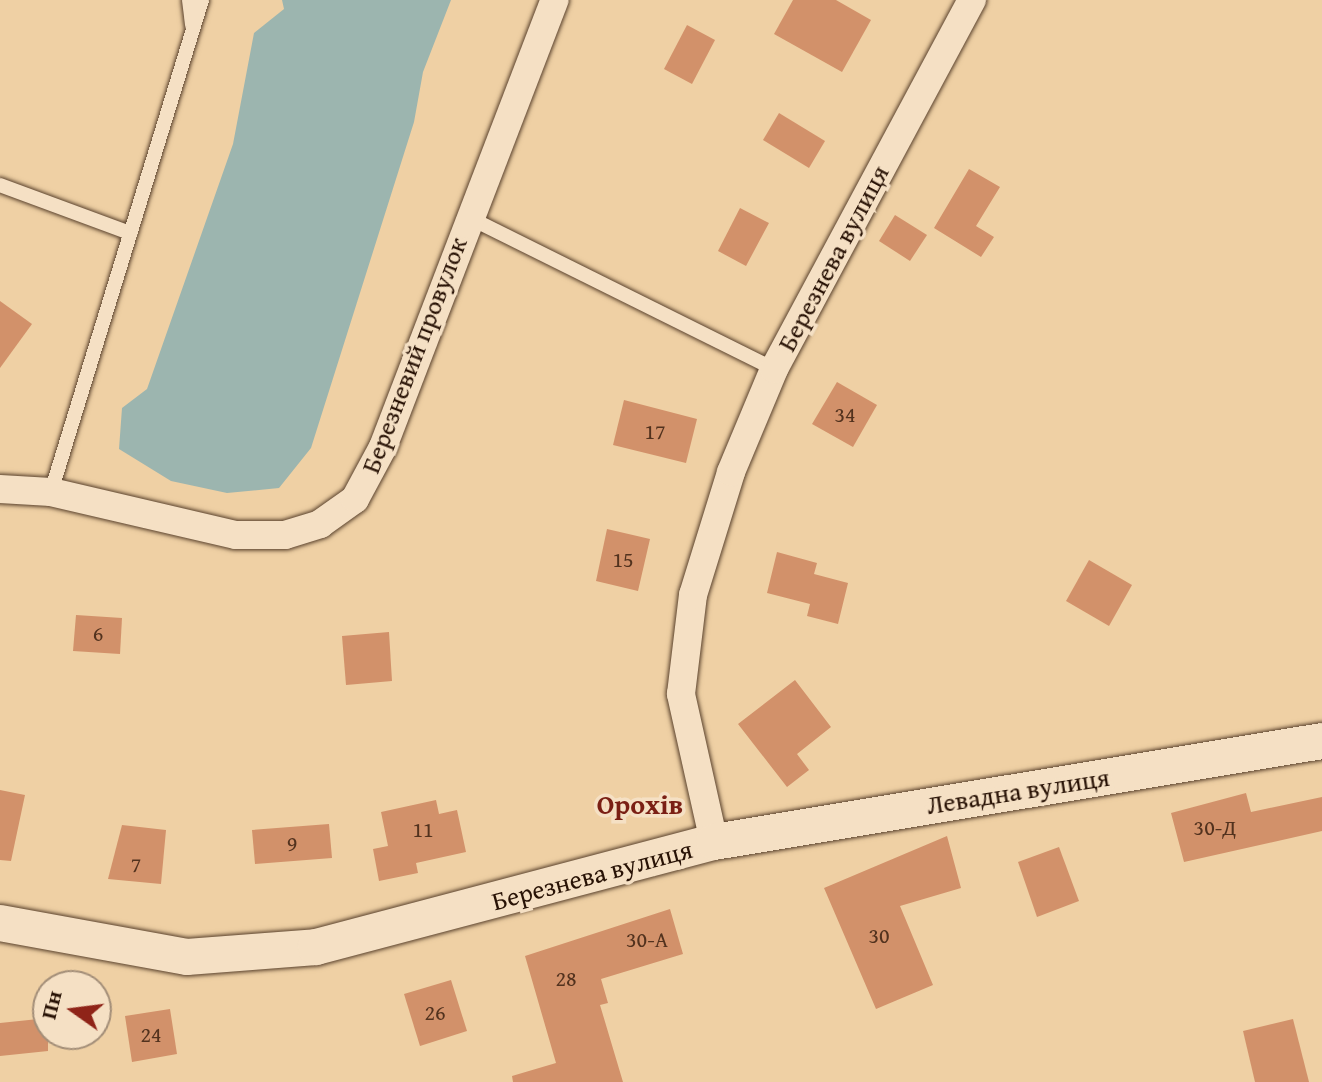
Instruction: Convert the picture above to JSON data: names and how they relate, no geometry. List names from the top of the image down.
{
  "streets": {
    "street": ["Березнева вулиця", "Березневий провулок", "Левадна вулиця"]
  },
  "crossings": [
    ["Березнева вулиця", "Левадна вулиця"]
  ],
  "districts": ["Орохів"],
  "house_numbers": [
    "34",
    "17",
    "15",
    "6",
    "30-Д",
    "11",
    "9",
    "7",
    "30",
    "30-А",
    "28",
    "26",
    "24"
  ],
  "north": "left"
}
